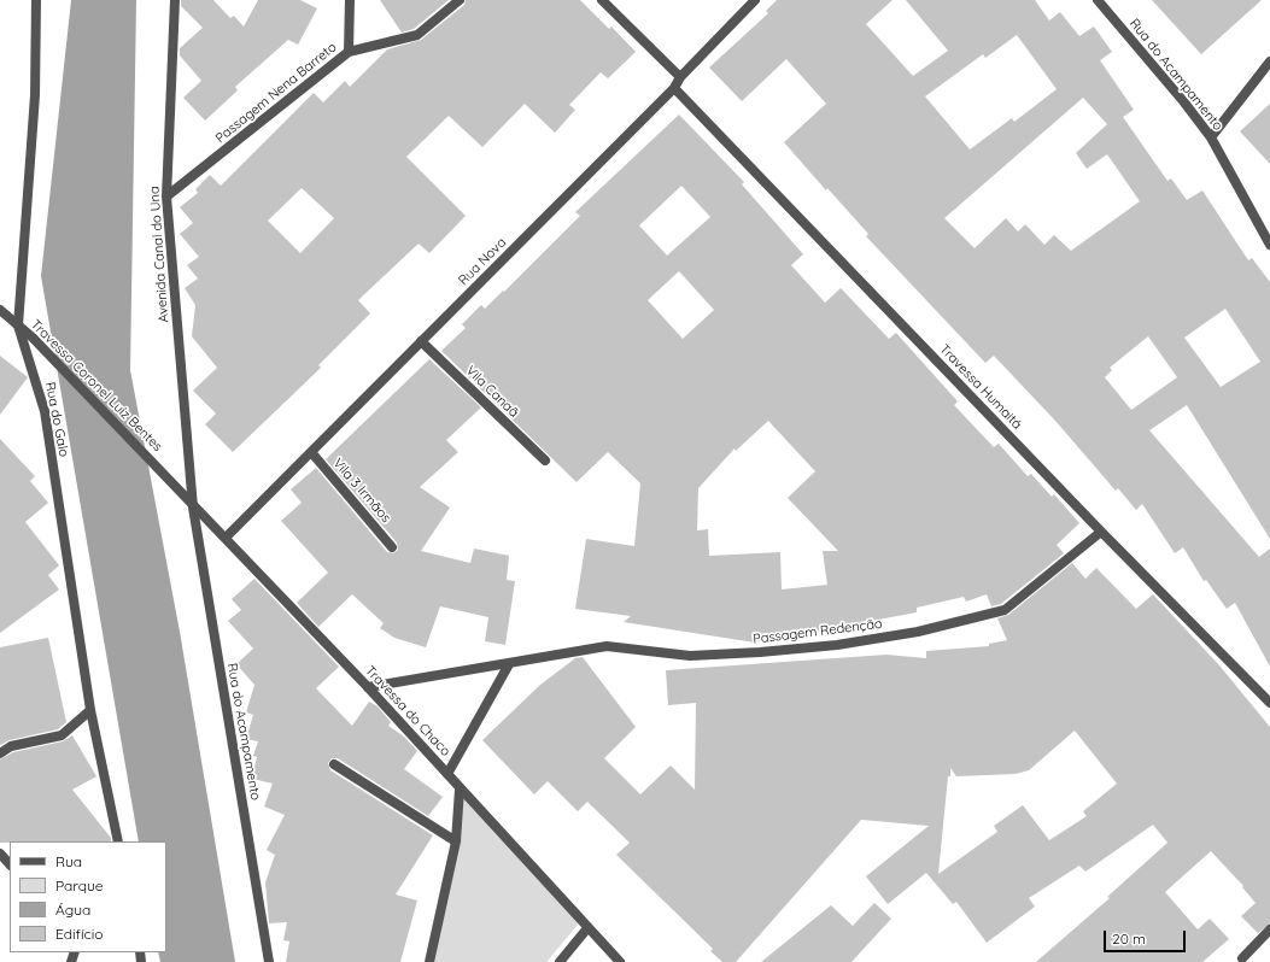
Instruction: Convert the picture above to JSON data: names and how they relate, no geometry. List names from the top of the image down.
{
  "streets": {
    "street": [
      "Rua do Acampamento",
      "Passagem Nena Barreto",
      "Avenida Canal do Una",
      "Rua Nova",
      "Travessa Coronel Luíz Bentes",
      "Travessa Humaitá",
      "Vila Canaã",
      "Rua do Galo",
      "Vila 3 Irmãos",
      "Passagem Redenção",
      "Travessa do Chaco"
    ]
  },
  "crossings": [
    ["Rua do Acampamento", "Avenida Canal do Una"],
    ["Rua do Acampamento", "Travessa do Chaco"],
    ["Passagem Nena Barreto", "Avenida Canal do Una"],
    ["Avenida Canal do Una", "Travessa do Chaco"],
    ["Rua Nova", "Travessa Humaitá"],
    ["Rua Nova", "Vila Canaã"],
    ["Rua Nova", "Vila 3 Irmãos"],
    ["Rua Nova", "Travessa do Chaco"],
    ["Travessa Coronel Luíz Bentes", "Rua do Galo"],
    ["Travessa Coronel Luíz Bentes", "Travessa do Chaco"],
    ["Travessa Humaitá", "Passagem Redenção"],
    ["Passagem Redenção", "Travessa do Chaco"]
  ],
  "legend": [
    "Rua",
    "Parque",
    "Água",
    "Edifício"
  ],
  "scale_bar": "20 m"
}
